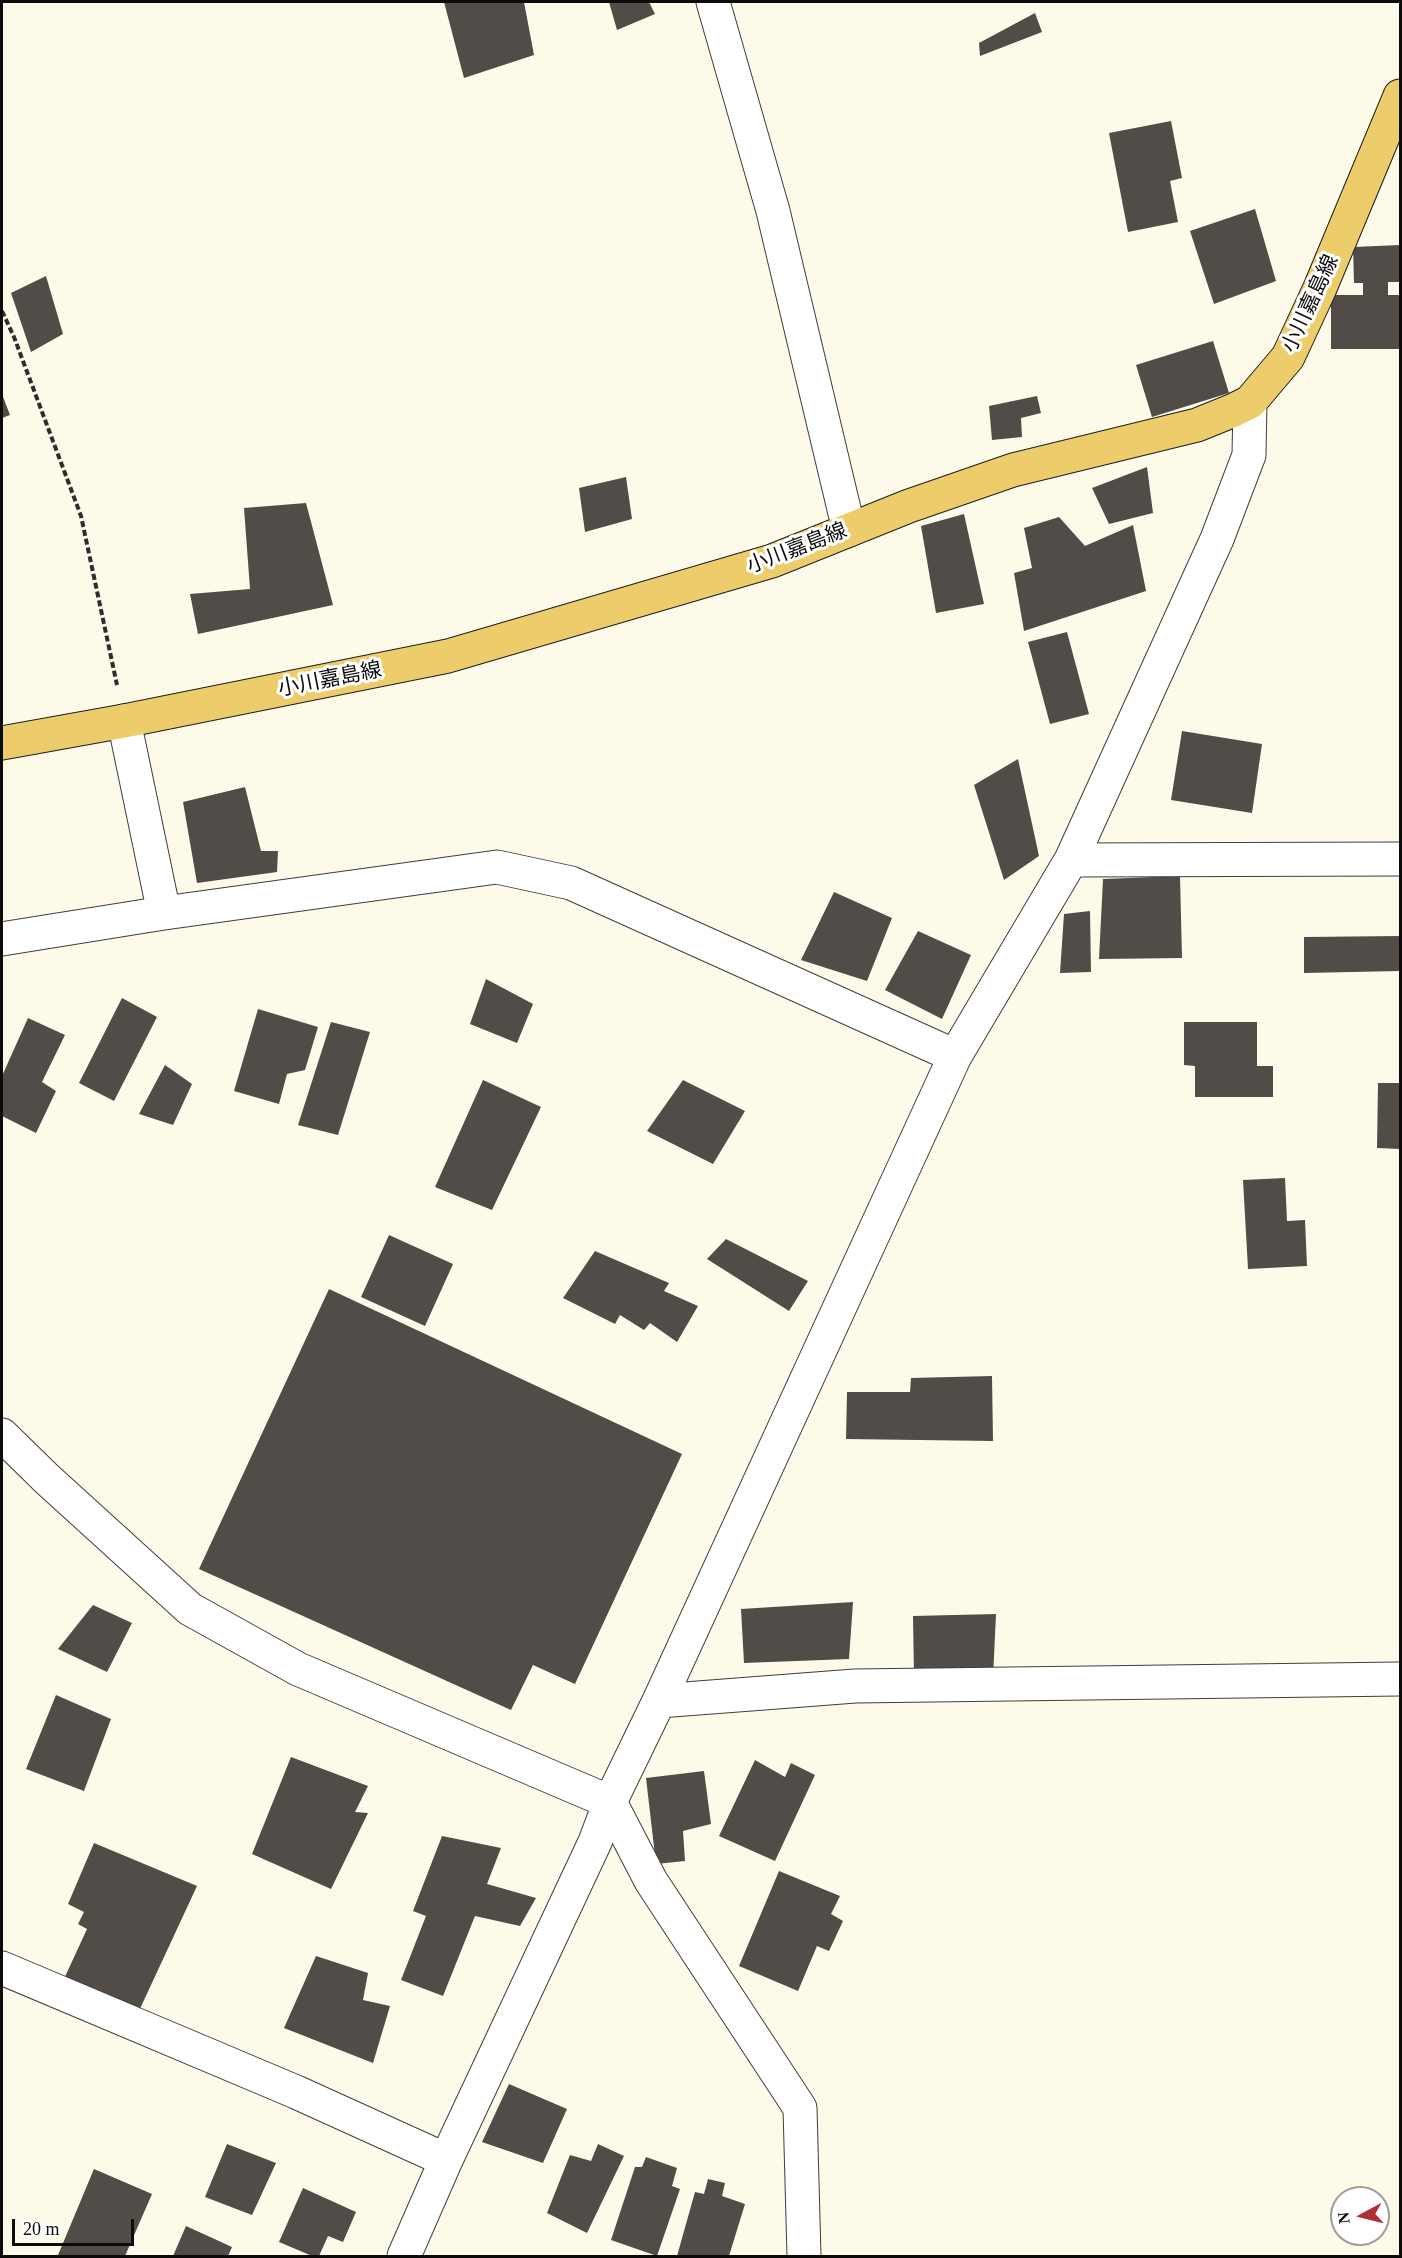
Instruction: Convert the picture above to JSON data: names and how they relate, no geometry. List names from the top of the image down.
{
  "streets": {
    "main road": ["小川嘉島線"]
  },
  "scale_bar": "20 m",
  "north": "left"
}
